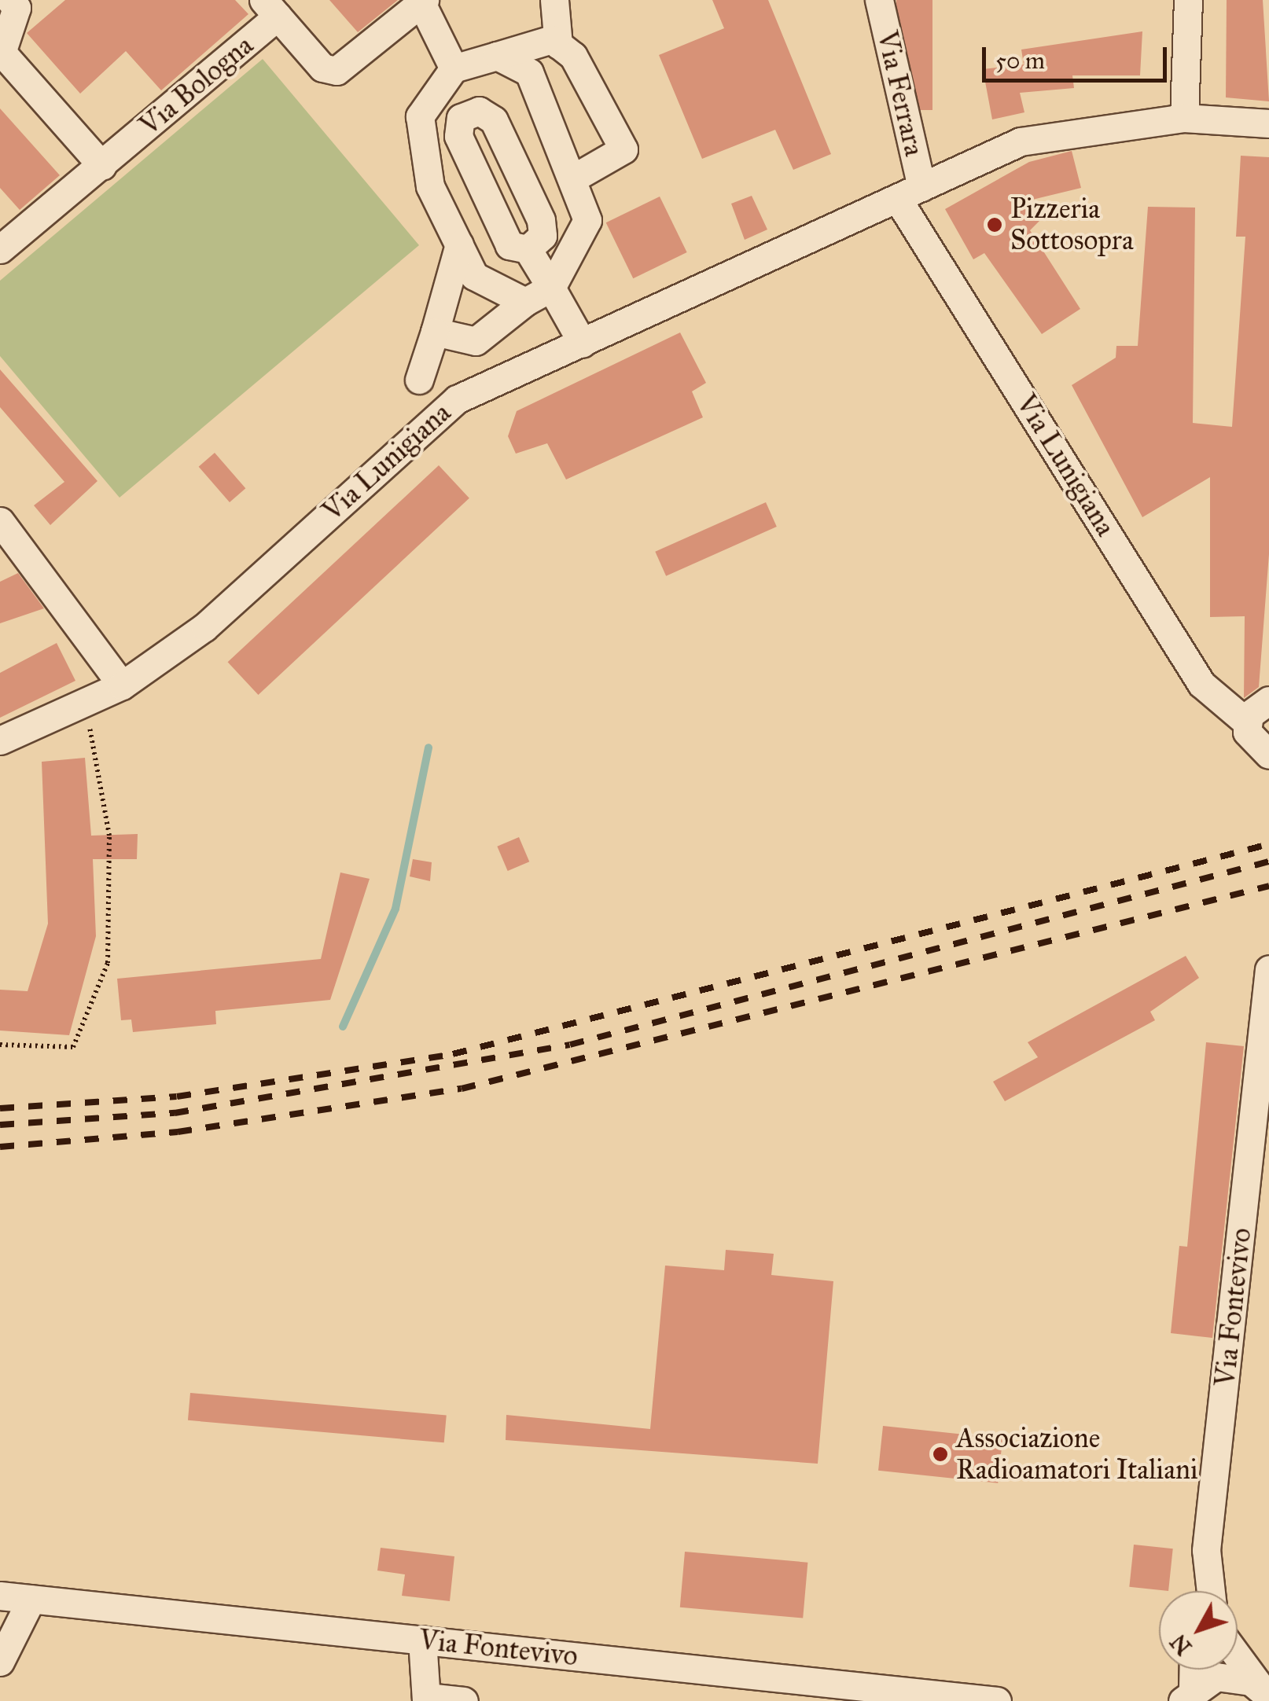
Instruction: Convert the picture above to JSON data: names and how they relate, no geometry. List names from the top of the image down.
{
  "streets": {
    "street": [
      "Via Bologna",
      "Via Ferrara",
      "Via Lunigiana",
      "Via Fontevivo"
    ]
  },
  "crossings": [
    ["Via Ferrara", "Via Lunigiana"]
  ],
  "places": ["Pizzeria Sottosopra", "Associazione Radioamatori Italiani"],
  "scale_bar": "50 m",
  "north": "bottom left"
}
